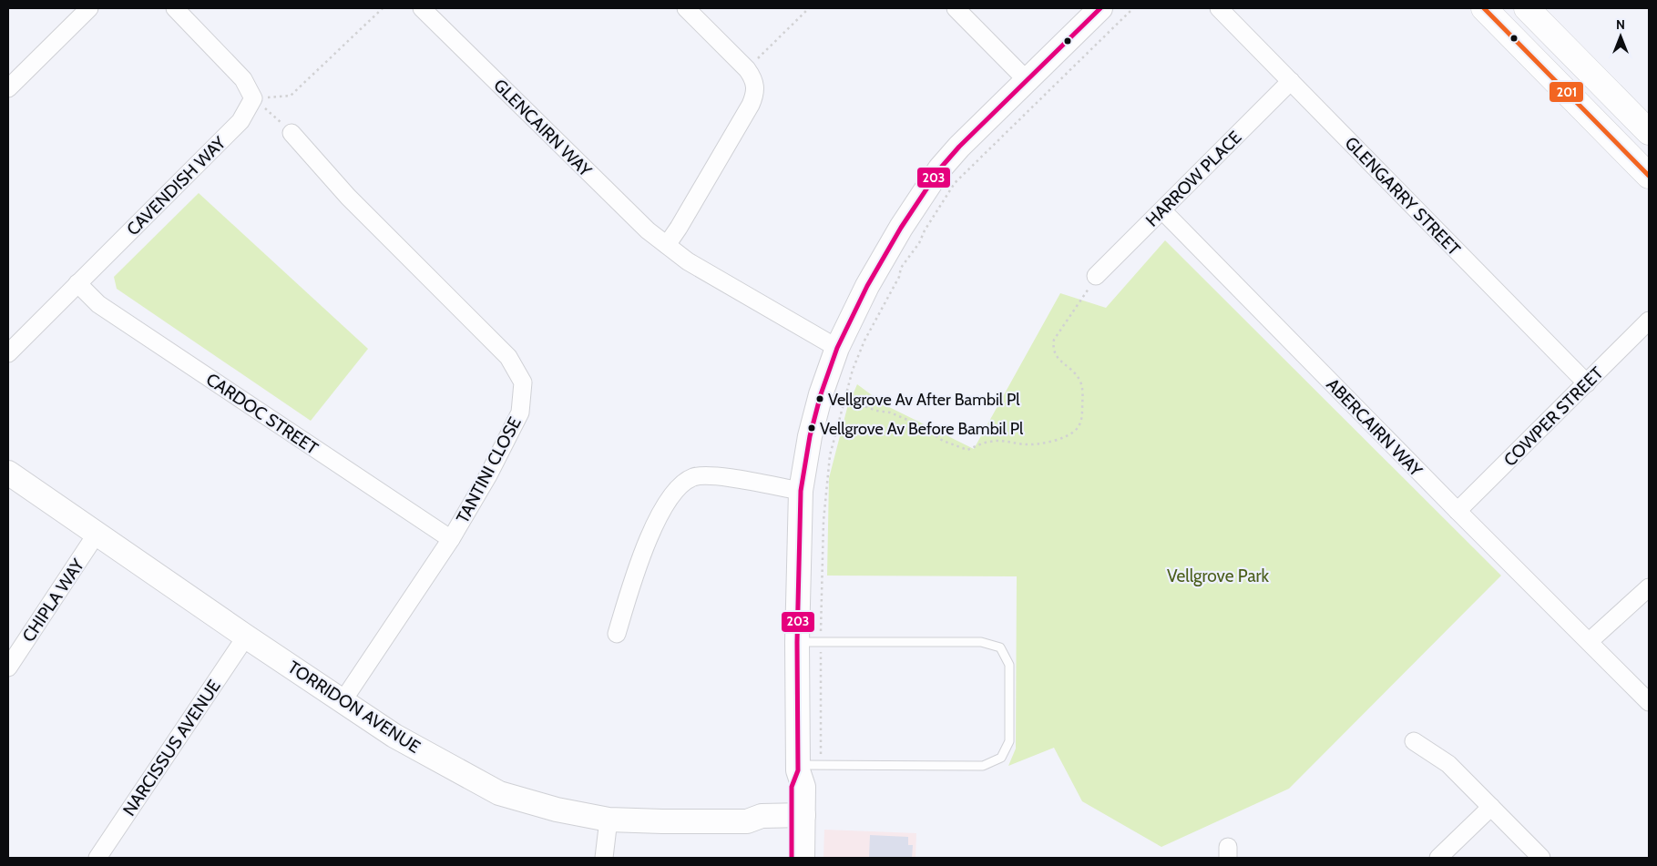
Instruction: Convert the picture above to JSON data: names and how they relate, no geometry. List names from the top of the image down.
{
  "streets": {
    "street": [
      "GLENCAIRN WAY",
      "HARROW PLACE",
      "CAVENDISH WAY",
      "GLENGARRY STREET",
      "CARDOC STREET",
      "COWPER STREET",
      "ABERCAIRN WAY",
      "TANTINI CLOSE",
      "CHIPLA WAY",
      "TORRIDON AVENUE",
      "NARCISSUS AVENUE"
    ]
  },
  "crossings": [
    ["HARROW PLACE", "GLENGARRY STREET"],
    ["HARROW PLACE", "ABERCAIRN WAY"],
    ["CAVENDISH WAY", "CARDOC STREET"],
    ["GLENGARRY STREET", "COWPER STREET"],
    ["CARDOC STREET", "TANTINI CLOSE"],
    ["COWPER STREET", "ABERCAIRN WAY"],
    ["TANTINI CLOSE", "TORRIDON AVENUE"],
    ["CHIPLA WAY", "TORRIDON AVENUE"],
    ["TORRIDON AVENUE", "NARCISSUS AVENUE"]
  ],
  "parks": ["Vellgrove Park"],
  "places": ["Vellgrove Av After Bambil Pl", "Vellgrove Av Before Bambil Pl"],
  "lines": ["transit line 203", "transit line 201"],
  "north": "top"
}
